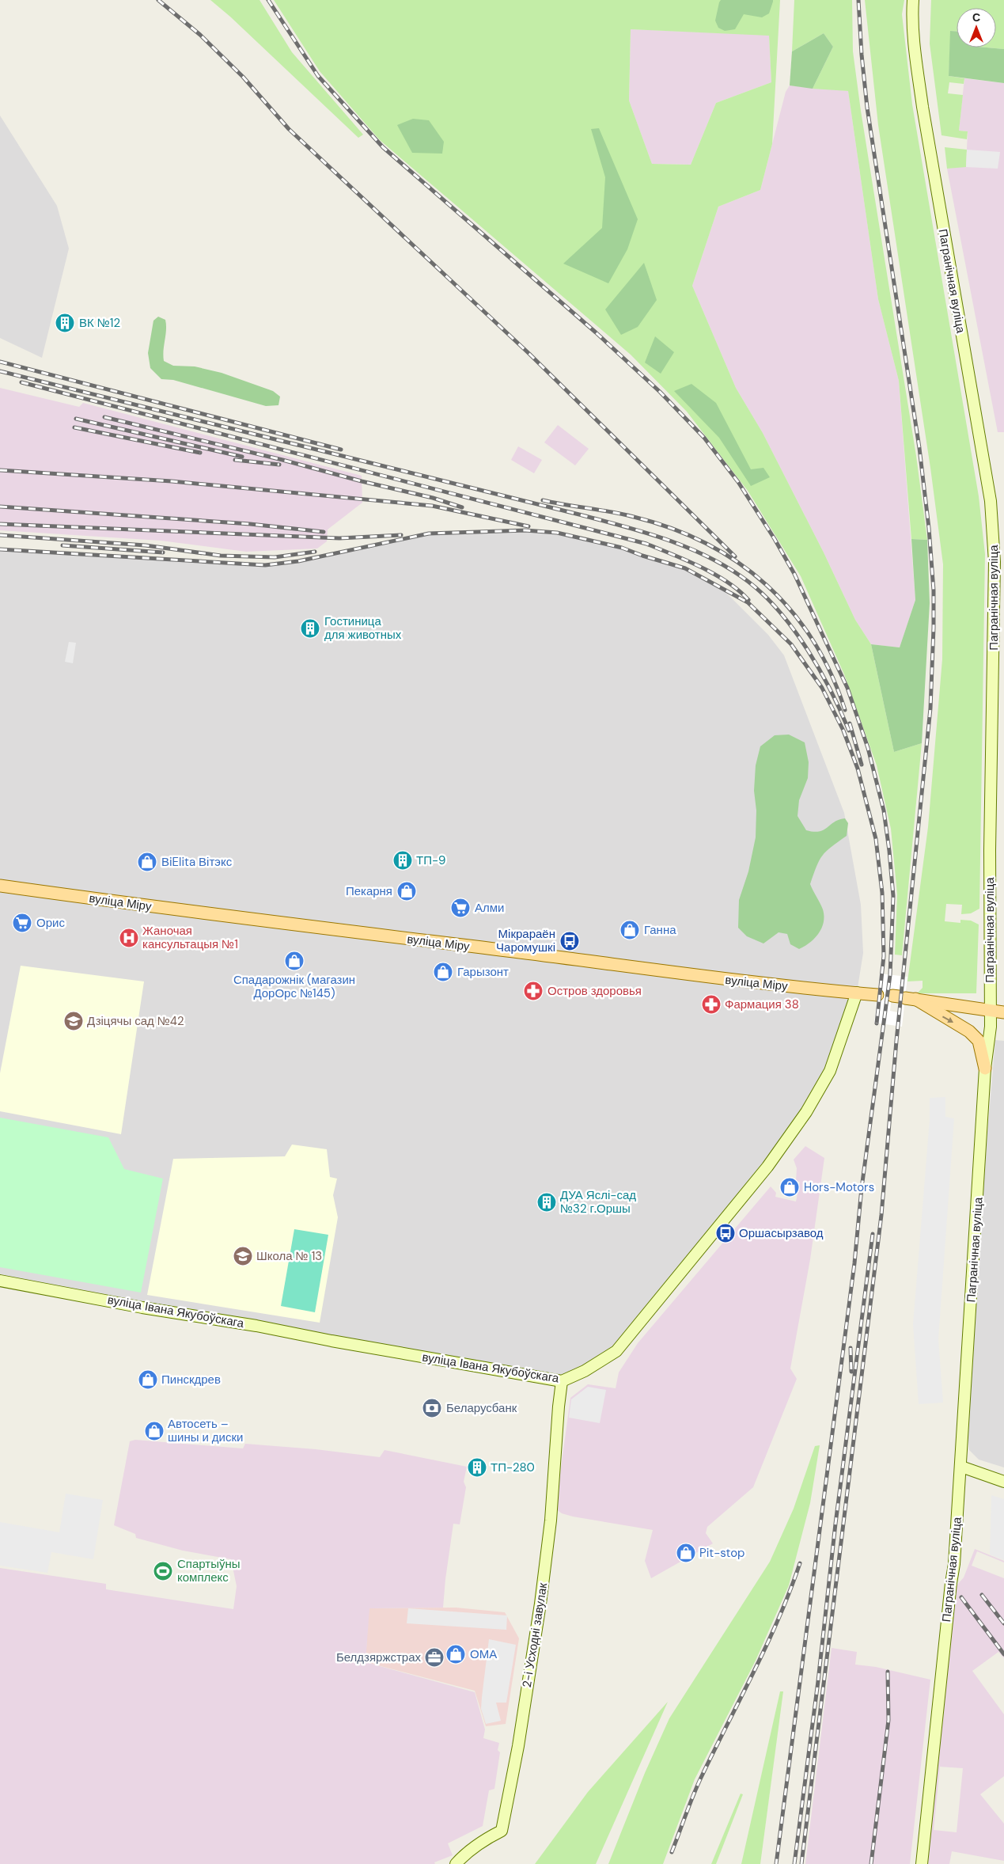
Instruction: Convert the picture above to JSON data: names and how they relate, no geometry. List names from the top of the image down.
{
  "streets": {
    "main road": ["вуліца Міру"],
    "street": ["Пагранічная вуліца", "вуліца Івана Якубоўскага", "2-і Усходні завулак"]
  },
  "crossings": [
    ["вуліца Міру", "вуліца Івана Якубоўскага"],
    ["вуліца Івана Якубоўскага", "2-і Усходні завулак"]
  ],
  "places": {
    "building": [
      "ВК №12",
      "Гостиница для животных",
      "ТП-9",
      "ДУА Яслі-сад №32 г.Оршы",
      "ТП-280"
    ],
    "shop": [
      "ВiElita Вітэкс",
      "Пекарня",
      "Ганна",
      "Спадарожнік (магазин ДорОрс №145)",
      "Гарызонт",
      "Hors-Motors",
      "Пинскдрев",
      "Автосеть – шины и диски",
      "Pit-stop",
      "ОМА"
    ],
    "supermarket": ["Алми", "Орис"],
    "hospital": ["Жаночая кансультацыя №1"],
    "bus stop": ["Мікрараён Чаромушкі", "Оршасырзавод"],
    "pharmacy": ["Остров здоровья", "Фармация 38"],
    "school or university": ["Дзіцячы сад №42", "Школа № 13"],
    "bank": ["Беларусбанк"],
    "sports": ["Спартыўны комплекс"],
    "office": ["Белдзяржстрах"]
  },
  "north": "top"
}
